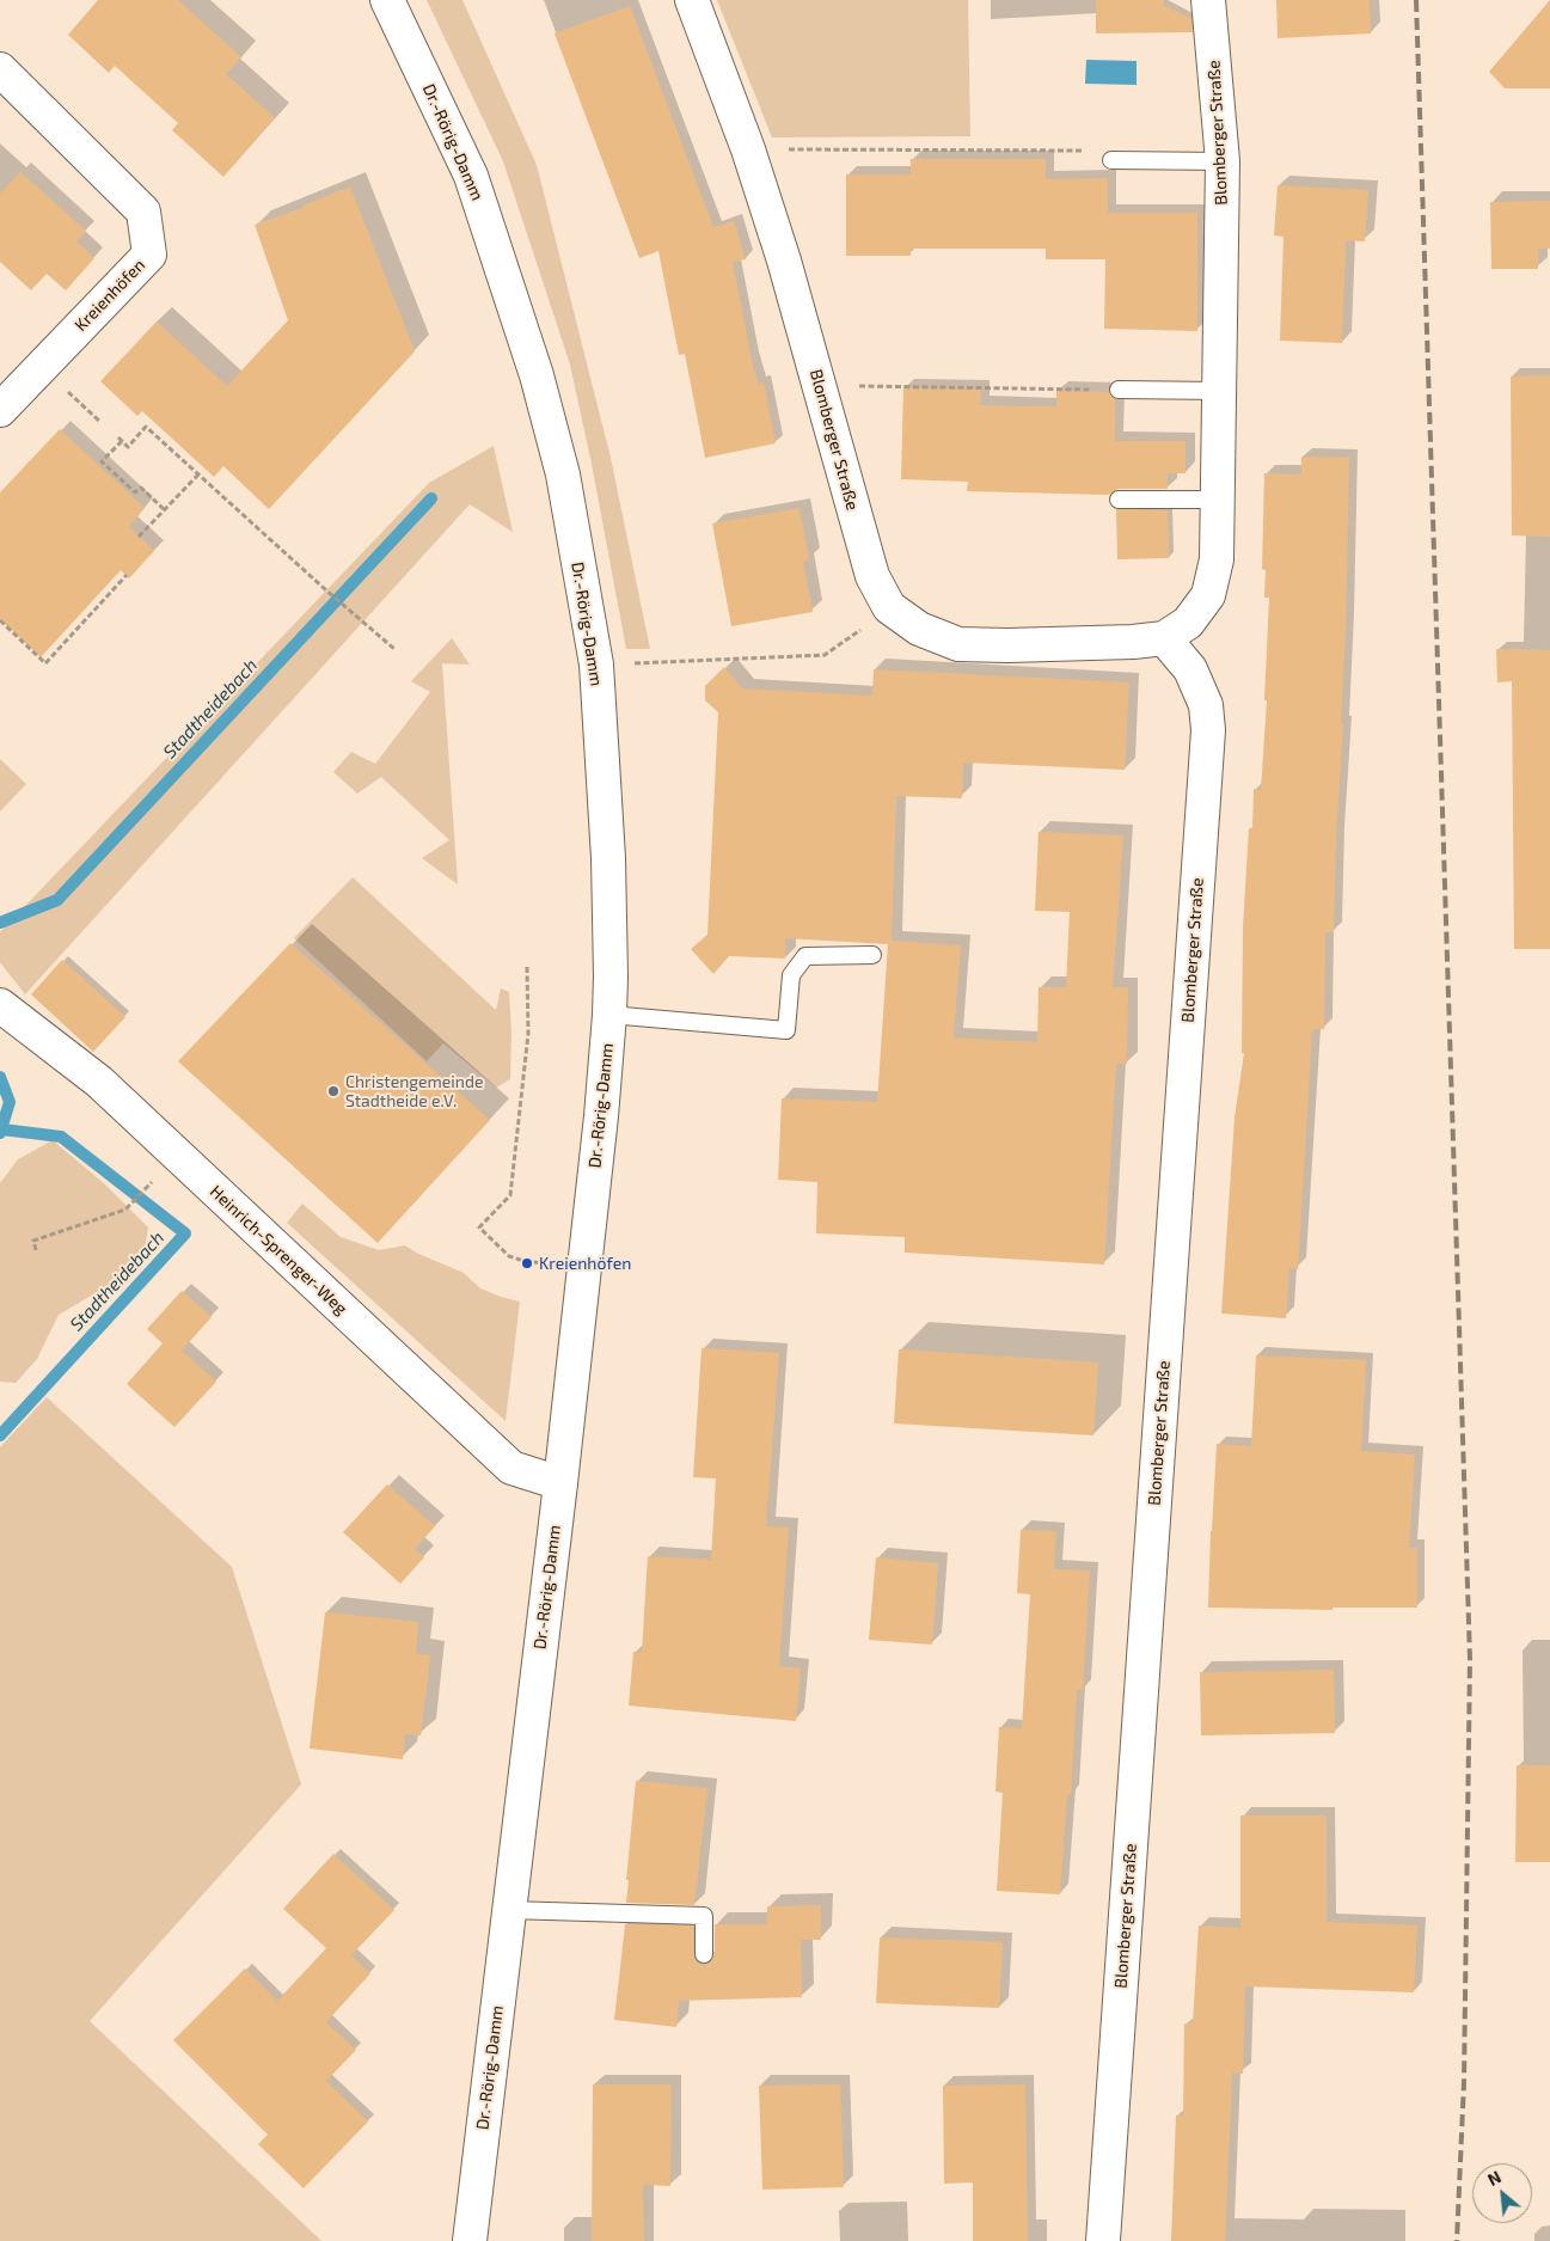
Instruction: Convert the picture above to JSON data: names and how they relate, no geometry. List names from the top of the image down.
{
  "streets": {
    "street": [
      "Blomberger Straße",
      "Dr.-Rörig-Damm",
      "Kreienhöfen",
      "Heinrich-Sprenger-Weg"
    ]
  },
  "crossings": [
    ["Dr.-Rörig-Damm", "Heinrich-Sprenger-Weg"]
  ],
  "water": ["Stadtheidebach"],
  "places": ["Christengemeinde Stadtheide e.V.", "Kreienhöfen"],
  "north": "top left"
}
